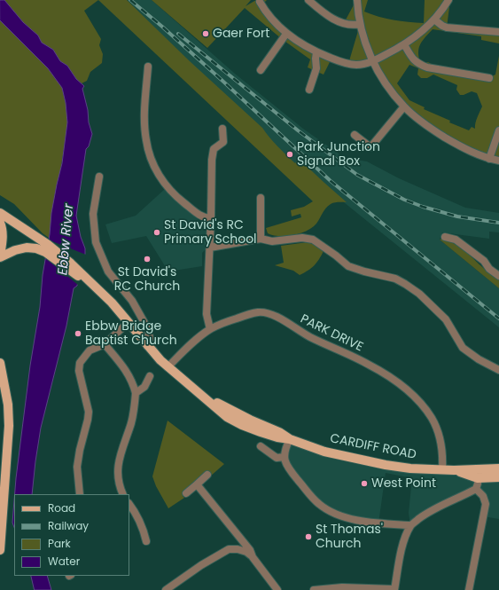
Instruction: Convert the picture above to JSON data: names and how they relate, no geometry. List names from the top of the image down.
{
  "streets": {
    "main road": ["CARDIFF ROAD"],
    "street": ["PARK DRIVE"]
  },
  "crossings": [
    ["PARK DRIVE", "CARDIFF ROAD"]
  ],
  "water": ["Ebbw River"],
  "places": [
    "Gaer Fort",
    "Park Junction Signal Box",
    "St David's RC Primary School",
    "St David's RC Church",
    "Ebbw Bridge Baptist Church",
    "West Point",
    "St Thomas' Church"
  ],
  "legend": [
    "Road",
    "Railway",
    "Park",
    "Water"
  ]
}
